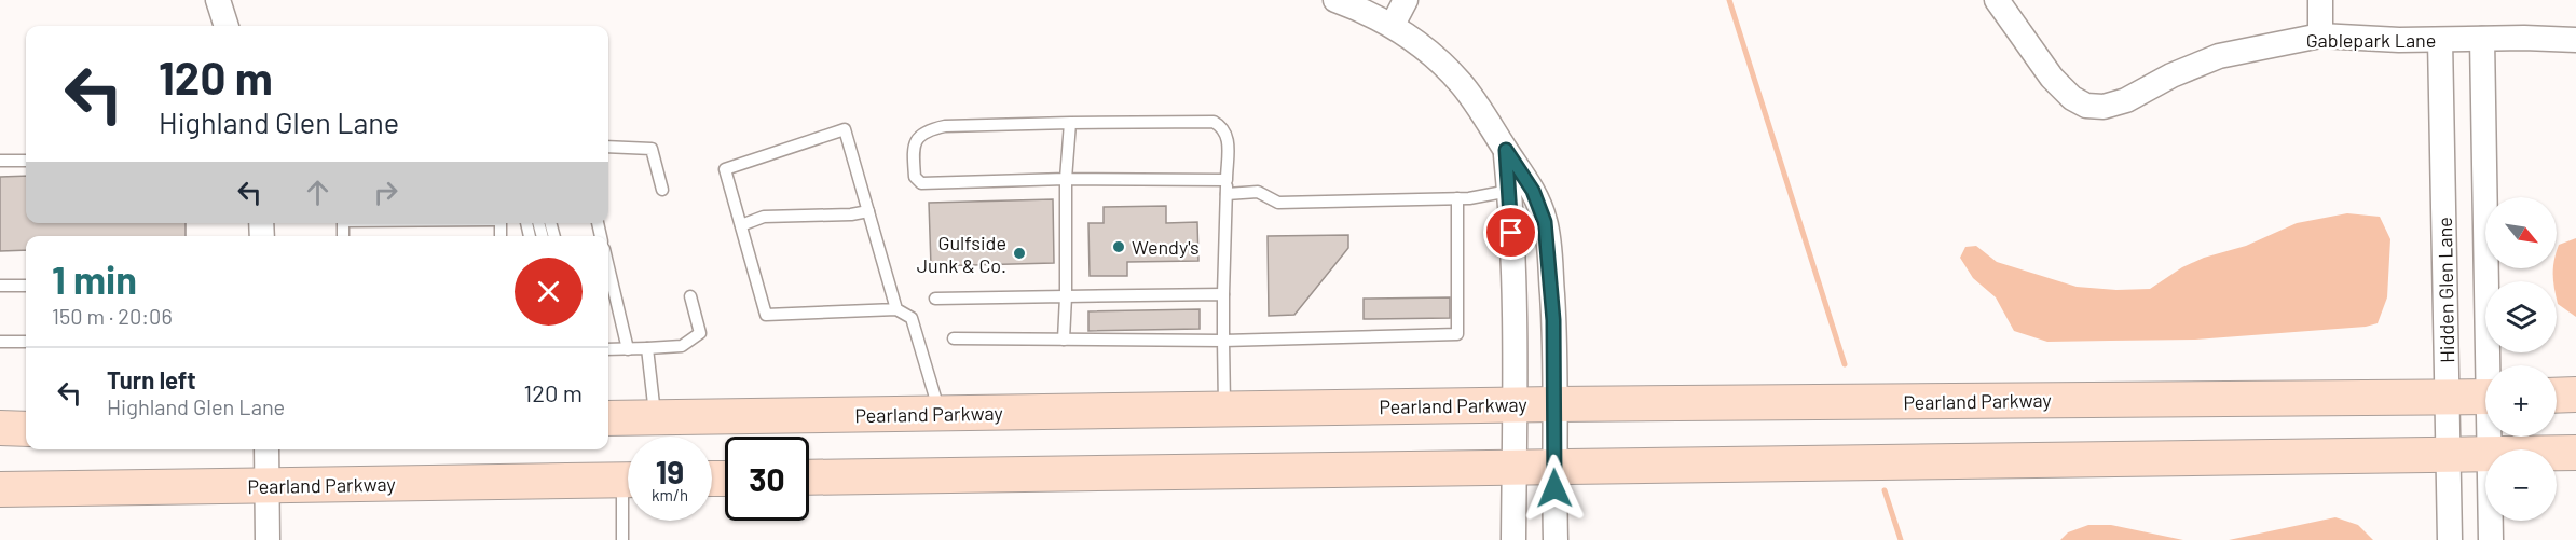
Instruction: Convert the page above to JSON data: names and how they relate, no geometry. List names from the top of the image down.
{
  "streets": {
    "main road": ["Pearland Parkway"],
    "street": ["Gablepark Lane", "Hidden Glen Lane"]
  },
  "crossings": [
    ["Gablepark Lane", "Hidden Glen Lane"],
    ["Hidden Glen Lane", "Pearland Parkway"]
  ],
  "places": ["Wendy's", "Gulfside Junk & Co."],
  "north": "bottom right",
  "page": {
    "turn": ["120 m", "Highland Glen Lane"],
    "map_buttons": ["+", "−"],
    "heading": ["1 min", "150 m · 20:06"],
    "list": [
      {
        "name": "Turn left",
        "note": "Highland Glen Lane",
        "value": "120 m"
      }
    ],
    "speed": "19 km/h",
    "limit": "30"
  }
}
